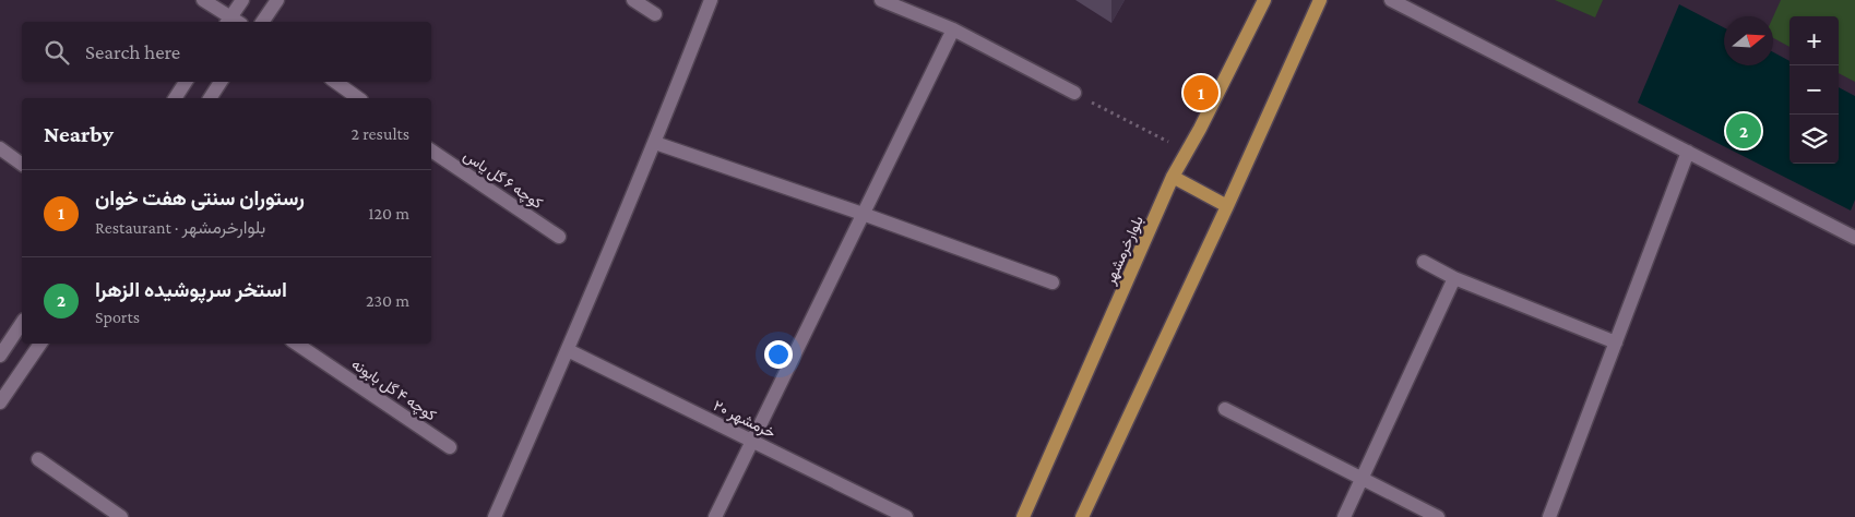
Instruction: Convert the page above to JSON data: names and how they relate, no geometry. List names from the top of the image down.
{
  "streets": {
    "main road": ["بلوارخرمشهر"],
    "street": ["کوچه ۶ گل یاس", "کوچه ۴ گل بابونه", "خرمشهر ۲۰"]
  },
  "north": "right",
  "page": {
    "map_buttons": ["+", "−"],
    "search": "Search here",
    "pins": ["1", "2"],
    "heading": ["Nearby", "2 results"],
    "list": [
      {
        "mark": "1",
        "name": "رستوران سنتى هفت خوان",
        "note": "Restaurant · بلوارخرمشهر",
        "value": "120 m"
      },
      {
        "mark": "2",
        "name": "استخر سرپوشیده الزهرا",
        "note": "Sports",
        "value": "230 m"
      }
    ]
  }
}
